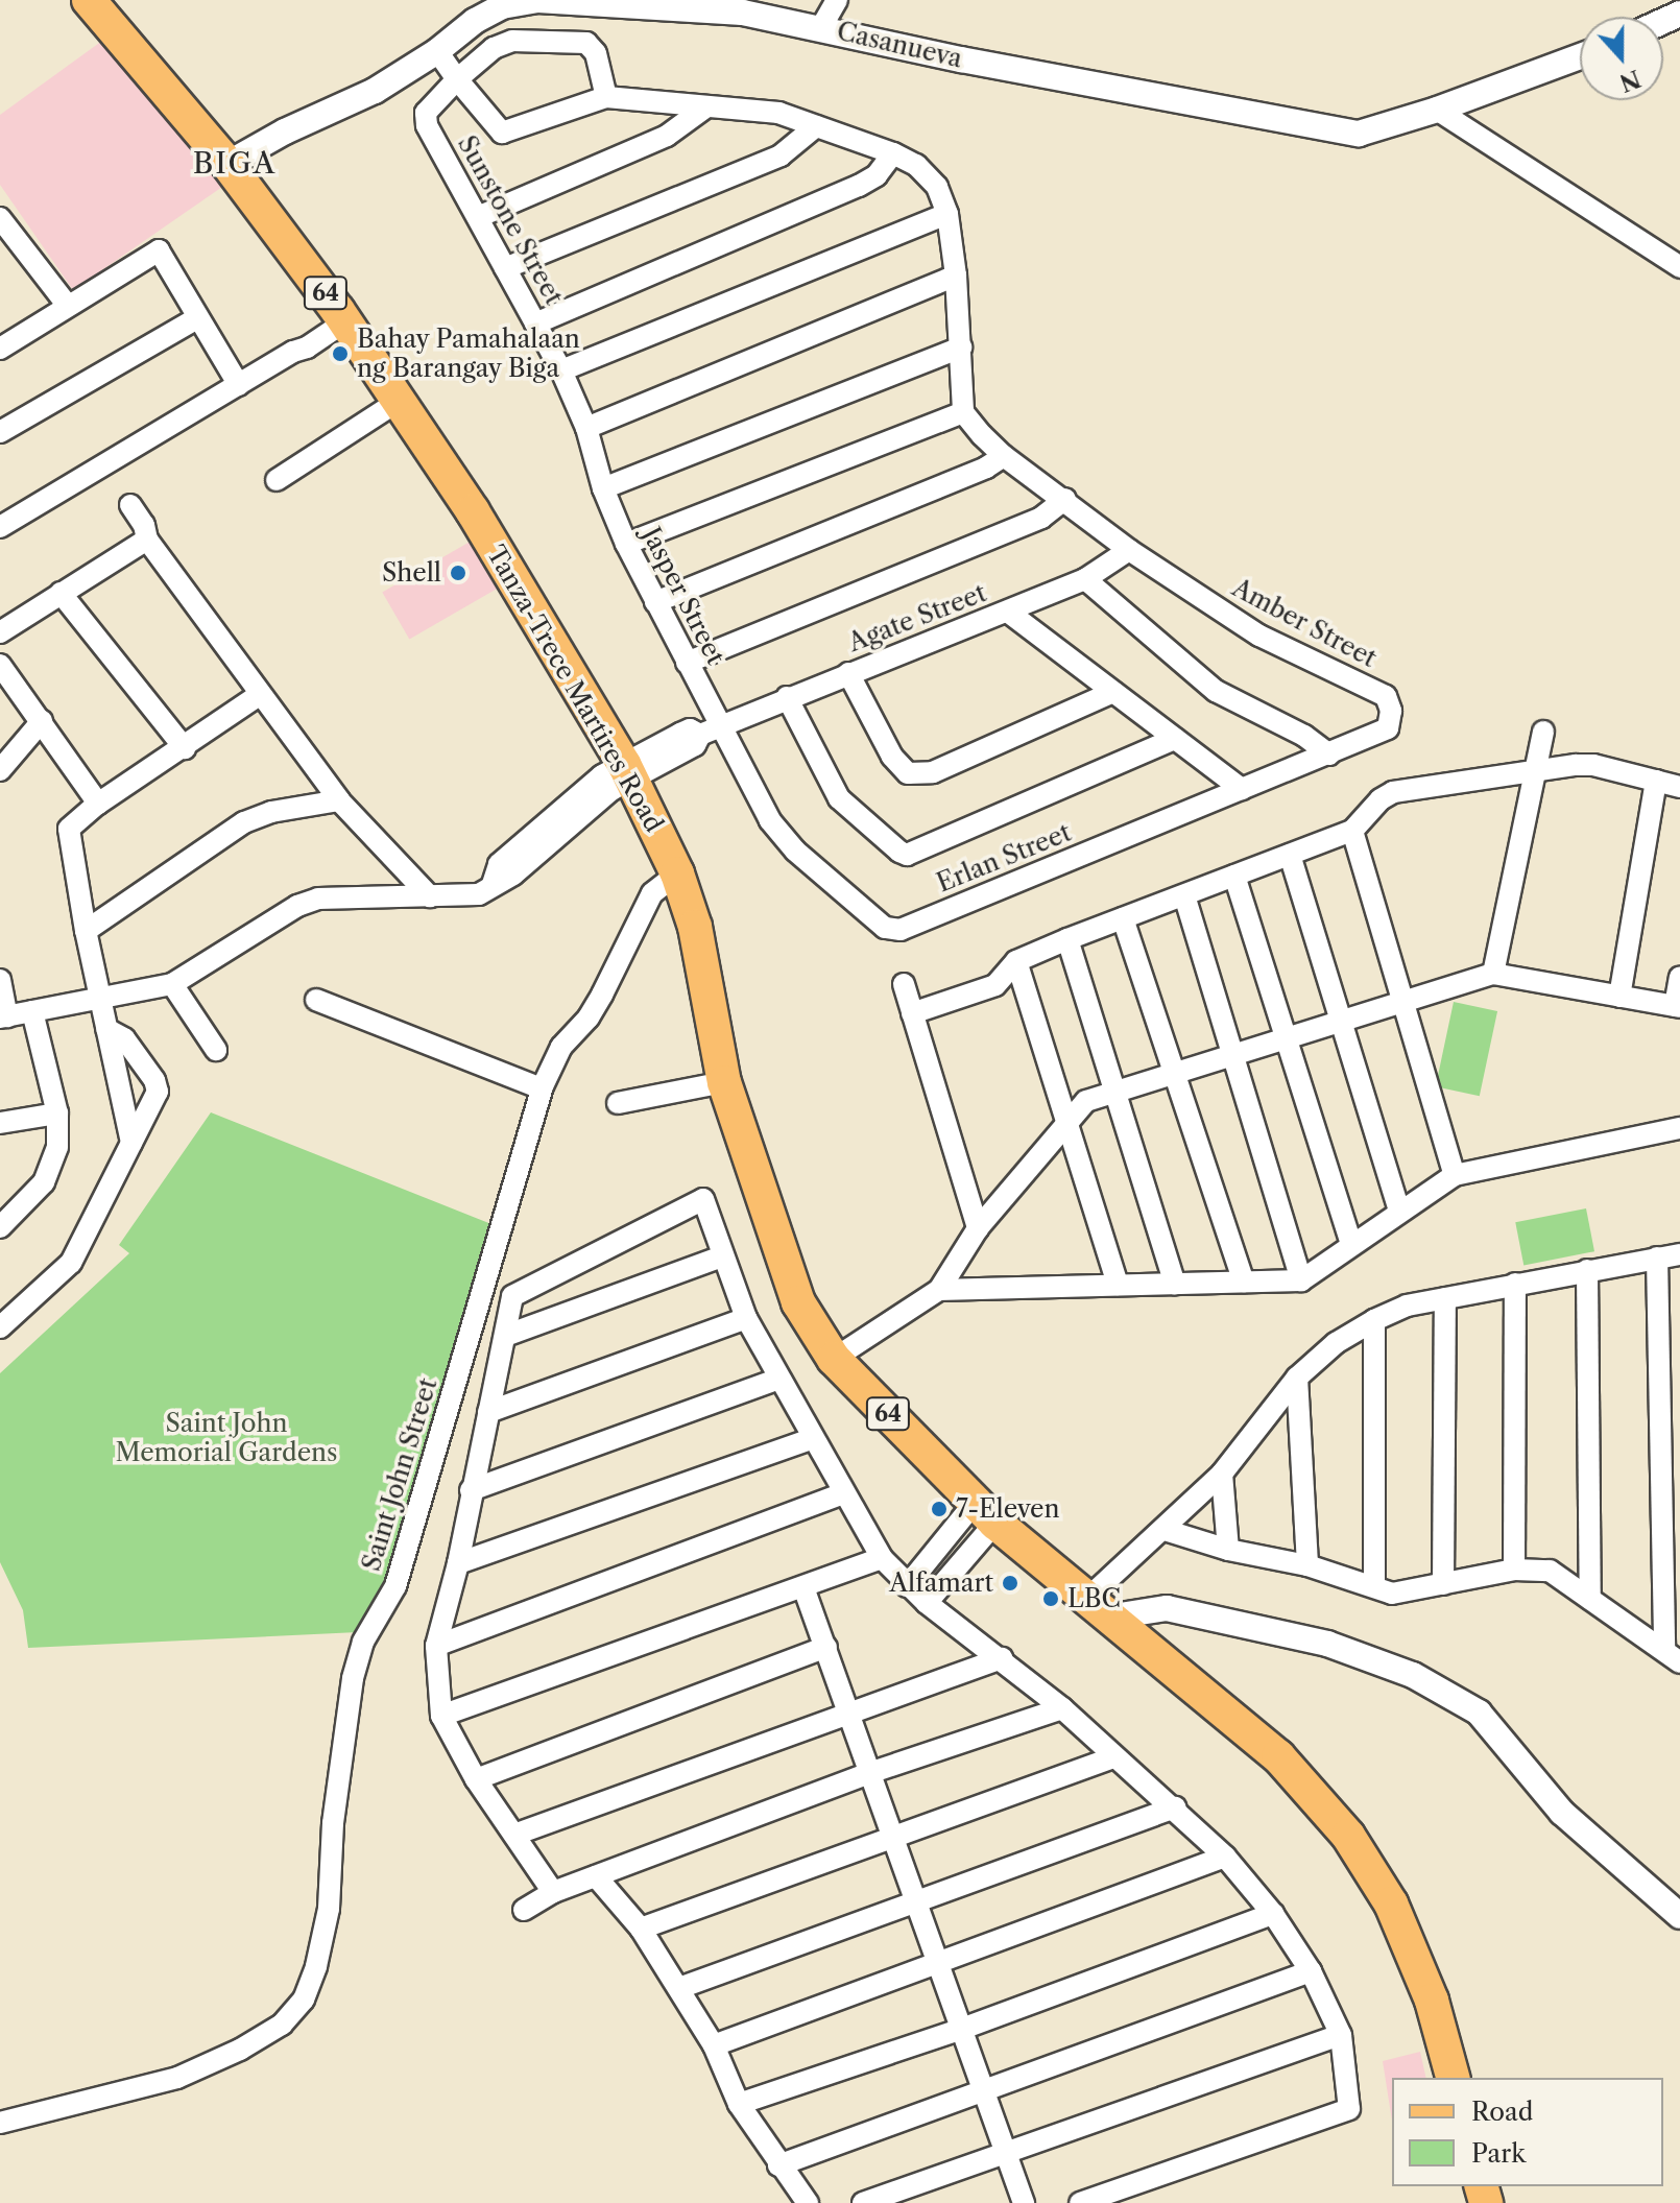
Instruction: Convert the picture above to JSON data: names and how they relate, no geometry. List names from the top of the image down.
{
  "streets": {
    "main road": ["64", "Tanza-Trece Martires Road"],
    "street": [
      "Casanueva",
      "Sunstone Street",
      "Jasper Street",
      "Agate Street",
      "Amber Street",
      "Erlan Street",
      "Saint John Street"
    ]
  },
  "crossings": [
    ["Casanueva", "Tanza-Trece Martires Road"],
    ["Sunstone Street", "Jasper Street"],
    ["Jasper Street", "Agate Street"],
    ["Jasper Street", "Erlan Street"],
    ["Agate Street", "Amber Street"],
    ["Agate Street", "Tanza-Trece Martires Road"],
    ["Agate Street", "Erlan Street"],
    ["Amber Street", "Erlan Street"],
    ["Tanza-Trece Martires Road", "Saint John Street"]
  ],
  "districts": ["BIGA"],
  "parks": ["Saint John Memorial Gardens"],
  "places": [
    "Bahay Pamahalaan ng Barangay Biga",
    "Shell",
    "7-Eleven",
    "Alfamart",
    "LBC"
  ],
  "legend": ["Road", "Park"],
  "north": "bottom"
}
